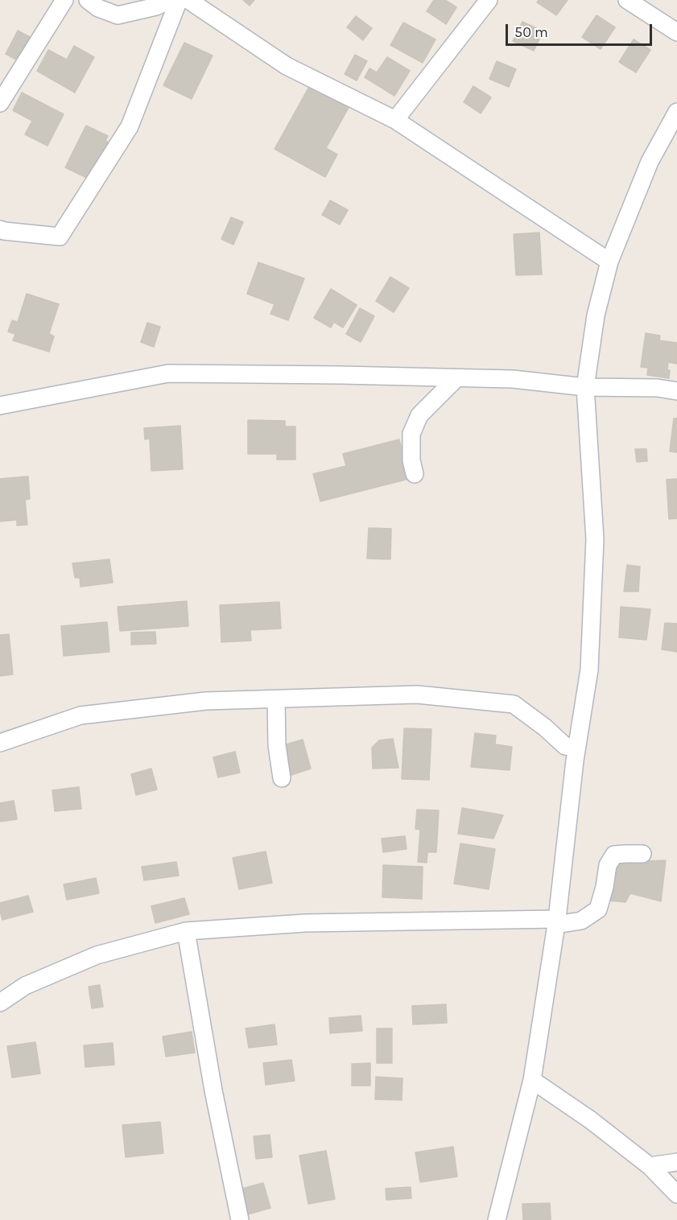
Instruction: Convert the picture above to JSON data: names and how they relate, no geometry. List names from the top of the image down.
{
  "scale_bar": "50 m"
}
